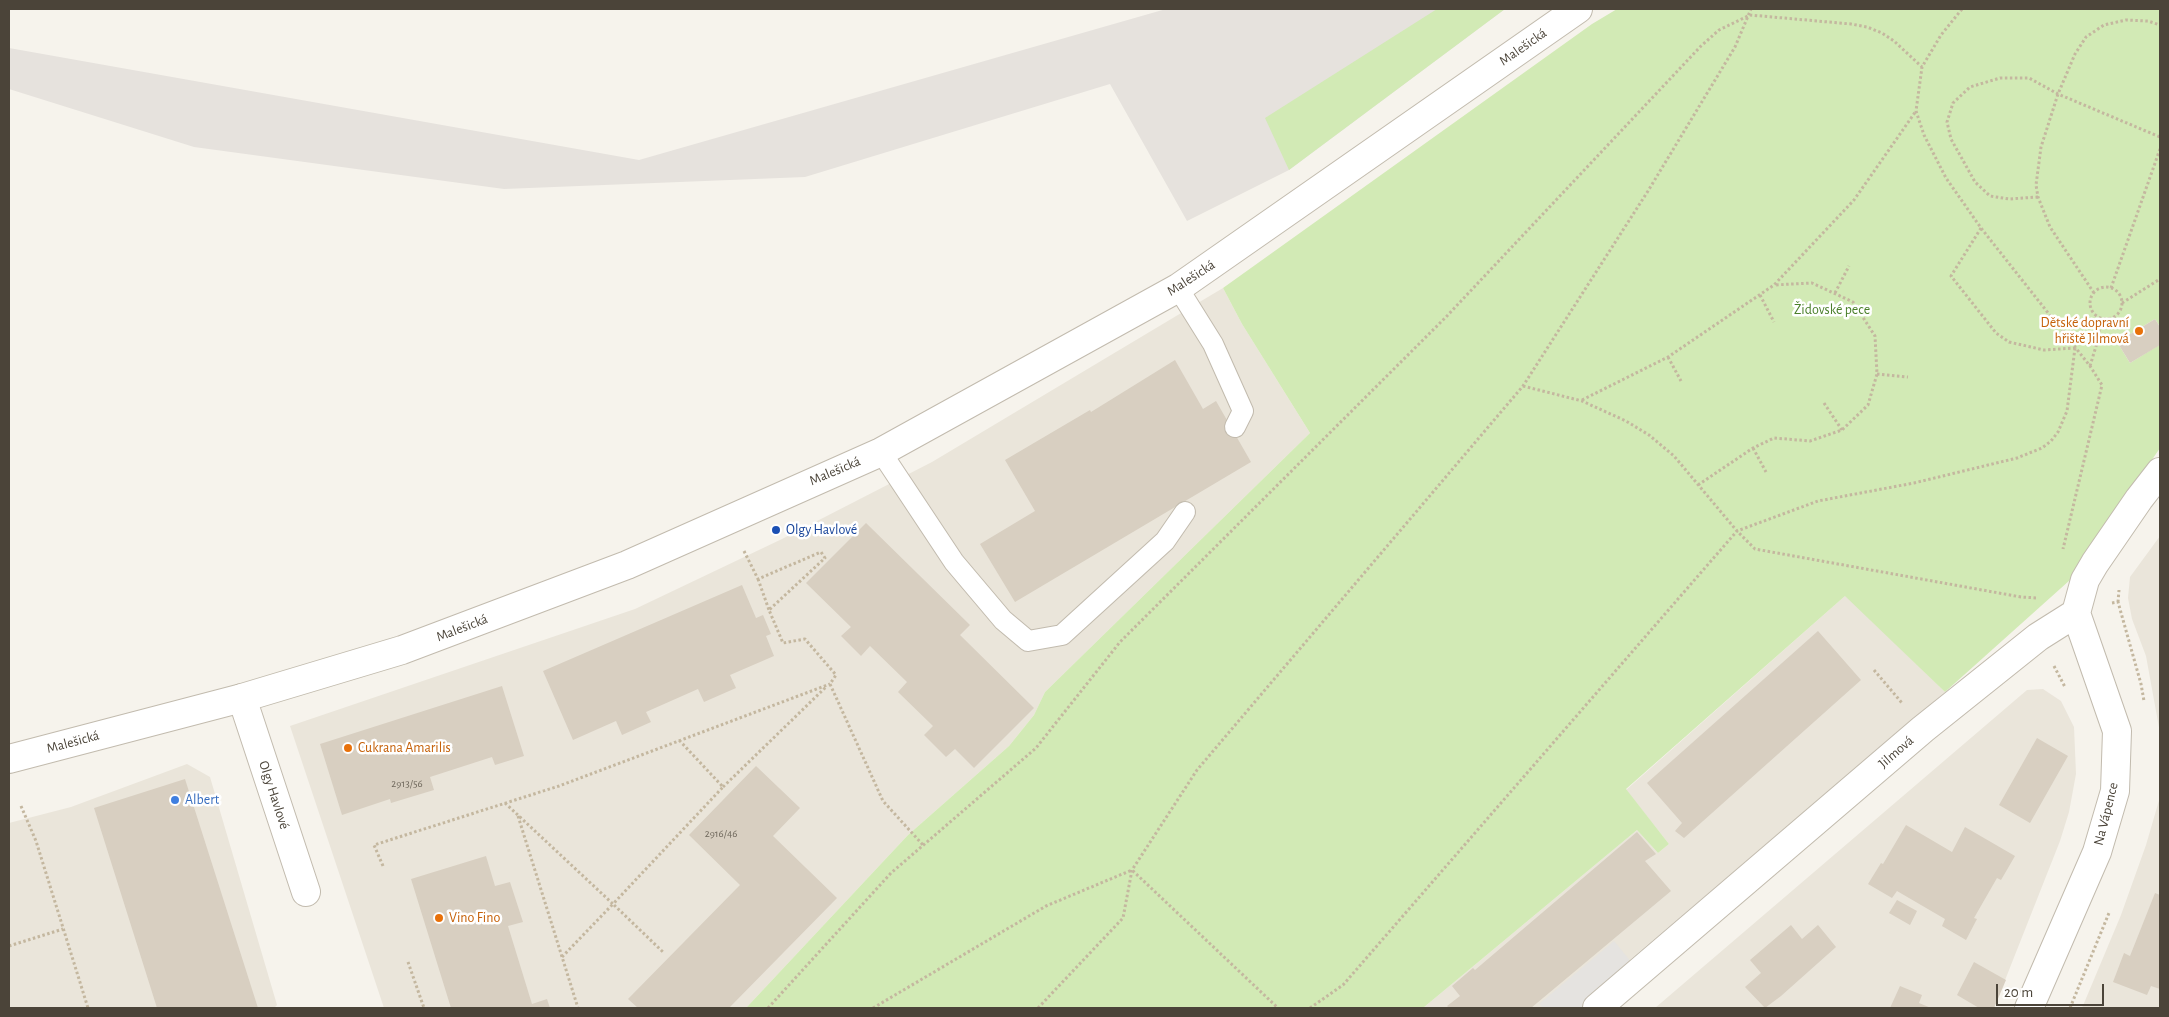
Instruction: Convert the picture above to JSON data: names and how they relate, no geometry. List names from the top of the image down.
{
  "streets": {
    "street": [
      "Malešická",
      "Jilmová",
      "Olgy Havlové",
      "Na Vápence"
    ]
  },
  "crossings": [
    ["Malešická", "Olgy Havlové"],
    ["Jilmová", "Na Vápence"]
  ],
  "parks": ["Židovské pece"],
  "places": [
    "Dětské dopravní hřiště Jilmová",
    "Olgy Havlové",
    "Cukrana Amarilis",
    "Albert",
    "Vino Fino"
  ],
  "house_numbers": ["2913/56", "2916/46"],
  "scale_bar": "20 m"
}
